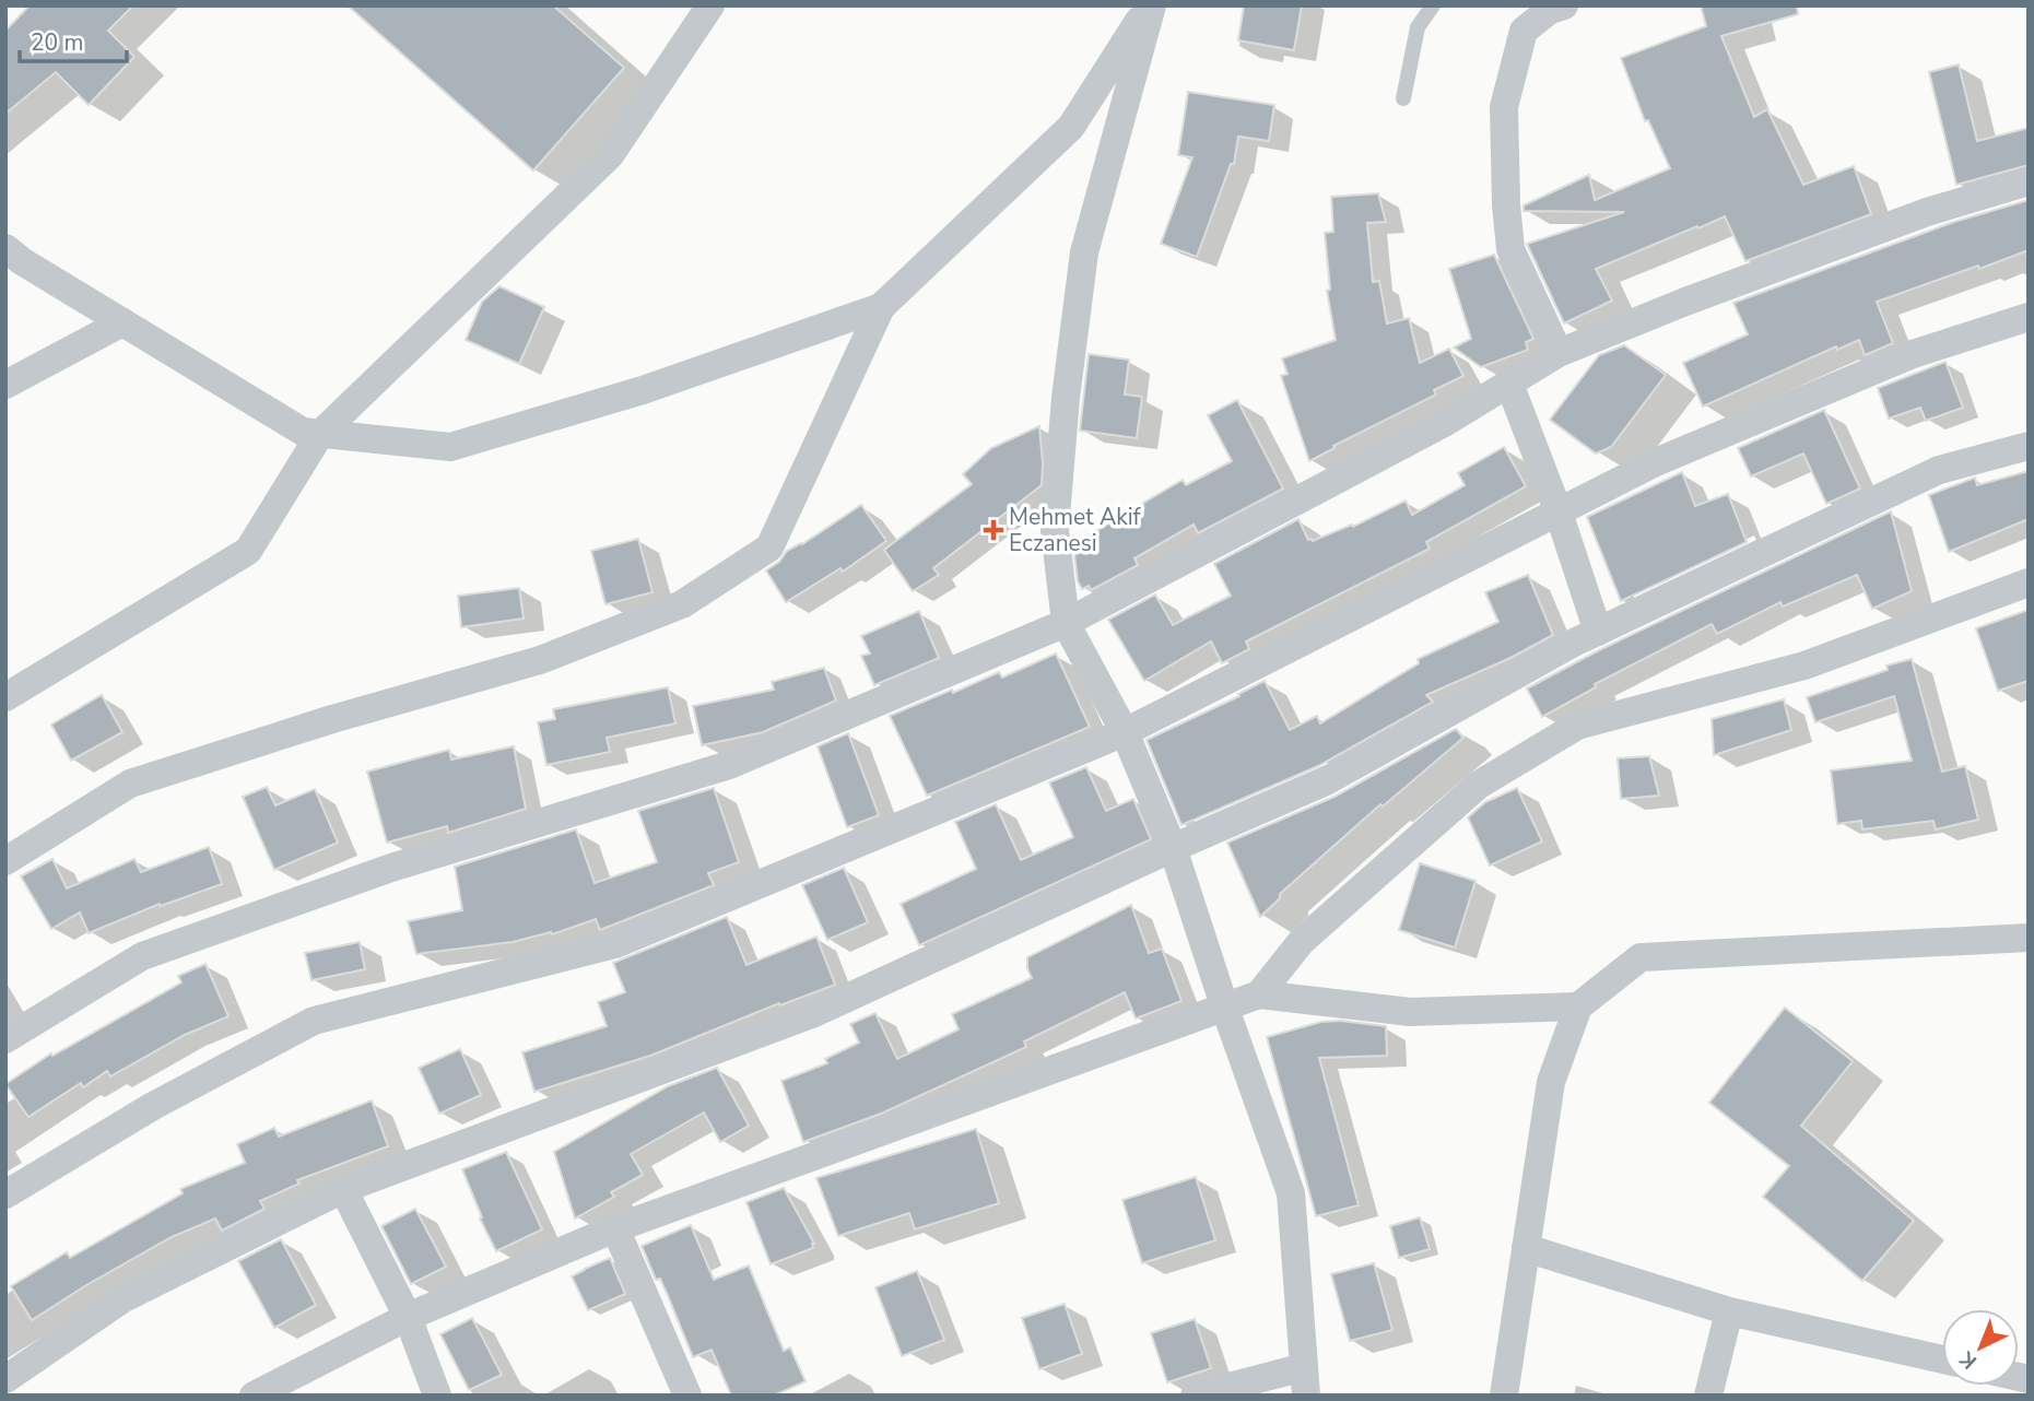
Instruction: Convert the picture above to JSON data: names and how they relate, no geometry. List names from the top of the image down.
{
  "places": {
    "health": ["Mehmet Akif Eczanesi"]
  },
  "scale_bar": "20 m",
  "north": "bottom left"
}
